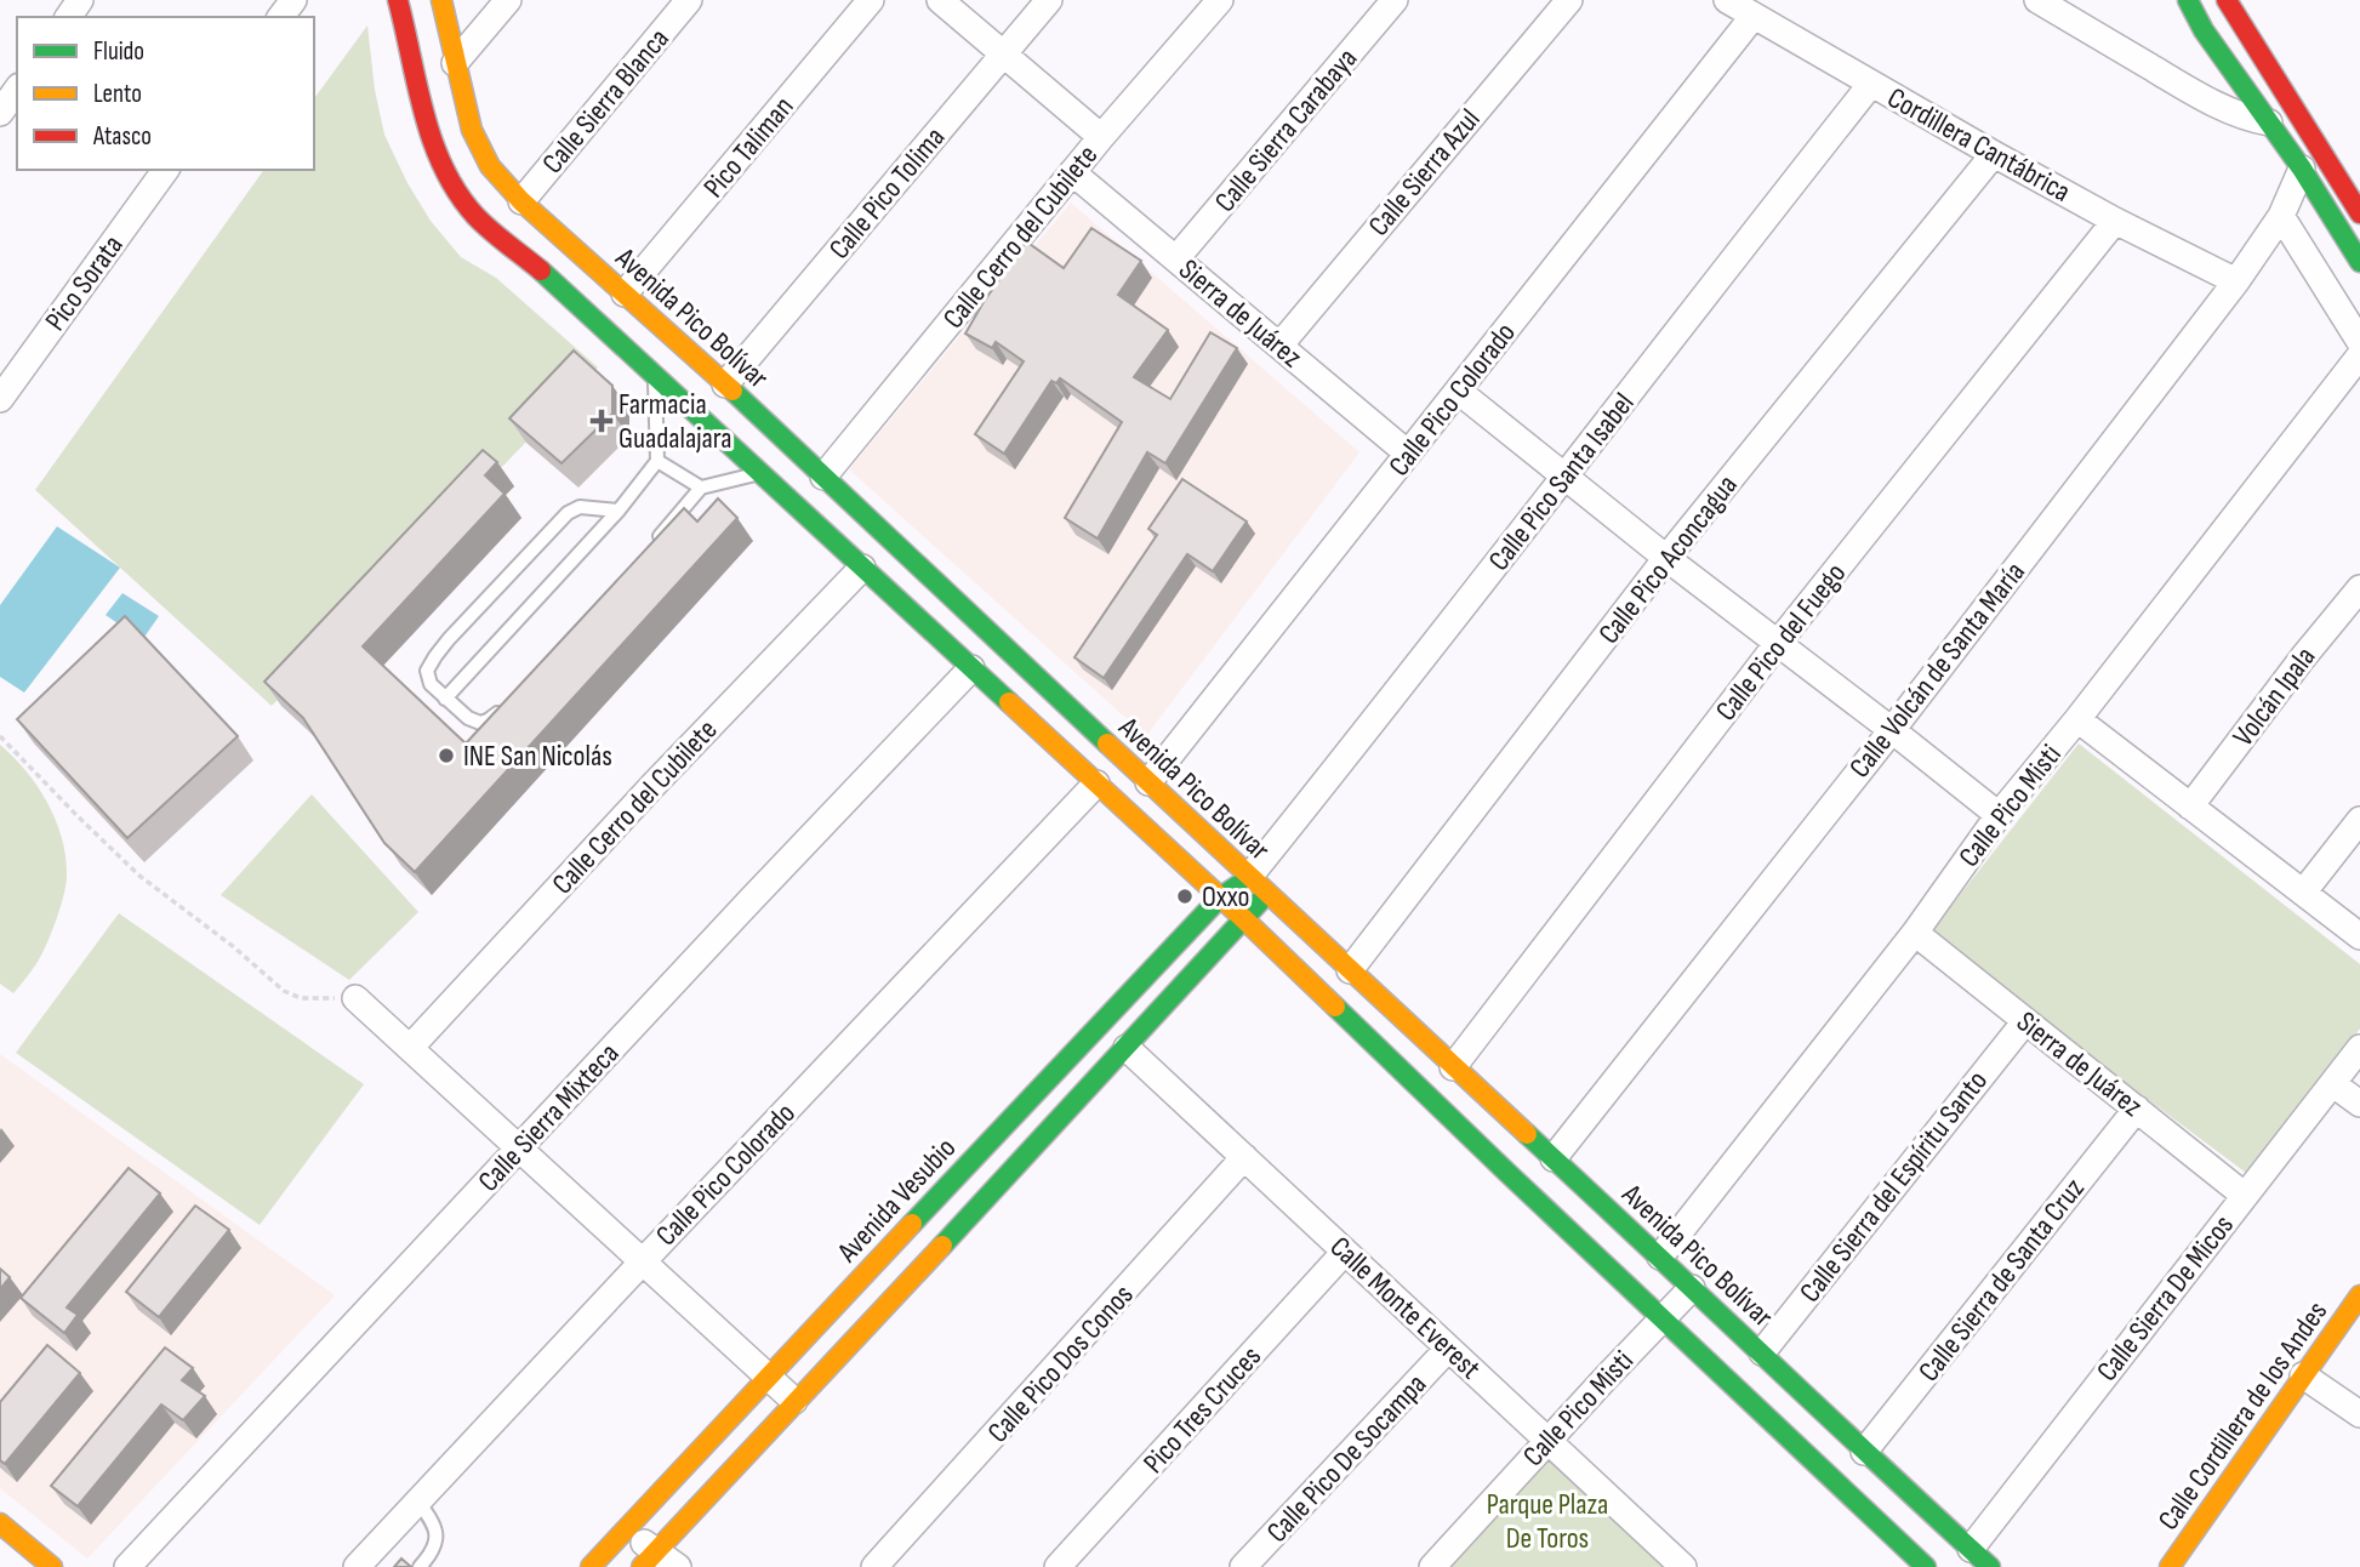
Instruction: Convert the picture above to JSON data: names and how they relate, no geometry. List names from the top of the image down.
{
  "streets": {
    "street": [
      "Calle Sierra Blanca",
      "Calle Sierra Carabaya",
      "Cordillera Cantábrica",
      "Pico Taliman",
      "Calle Sierra Azul",
      "Calle Pico Tolima",
      "Calle Cerro del Cubilete",
      "Pico Sorata",
      "Sierra de Juárez",
      "Avenida Pico Bolívar",
      "Calle Pico Colorado",
      "Calle Pico Santa Isabel",
      "Calle Pico Aconcagua",
      "Calle Pico del Fuego",
      "Calle Volcán de Santa María",
      "Volcán Ipala",
      "Calle Pico Misti",
      "Calle Sierra Mixteca",
      "Calle Sierra del Espíritu Santo",
      "Avenida Vesubio",
      "Calle Sierra de Santa Cruz",
      "Calle Sierra De Micos",
      "Calle Monte Everest",
      "Calle Pico Dos Conos",
      "Pico Tres Cruces",
      "Calle Cordillera de los Andes",
      "Calle Pico De Socampa"
    ]
  },
  "crossings": [
    ["Calle Sierra Blanca", "Avenida Pico Bolívar"],
    ["Calle Sierra Carabaya", "Sierra de Juárez"],
    ["Cordillera Cantábrica", "Calle Pico Colorado"],
    ["Cordillera Cantábrica", "Calle Pico Santa Isabel"],
    ["Cordillera Cantábrica", "Calle Pico Aconcagua"],
    ["Cordillera Cantábrica", "Calle Pico del Fuego"],
    ["Cordillera Cantábrica", "Calle Volcán de Santa María"],
    ["Pico Taliman", "Avenida Pico Bolívar"],
    ["Calle Sierra Azul", "Sierra de Juárez"],
    ["Calle Pico Tolima", "Avenida Pico Bolívar"],
    ["Calle Cerro del Cubilete", "Sierra de Juárez"],
    ["Calle Cerro del Cubilete", "Avenida Pico Bolívar"],
    ["Sierra de Juárez", "Calle Pico Colorado"],
    ["Sierra de Juárez", "Calle Pico Misti"],
    ["Sierra de Juárez", "Calle Sierra del Espíritu Santo"],
    ["Sierra de Juárez", "Calle Sierra de Santa Cruz"],
    ["Sierra de Juárez", "Calle Sierra De Micos"],
    ["Avenida Pico Bolívar", "Calle Pico Colorado"],
    ["Avenida Pico Bolívar", "Calle Pico Santa Isabel"],
    ["Avenida Pico Bolívar", "Calle Pico Aconcagua"],
    ["Avenida Pico Bolívar", "Calle Pico del Fuego"],
    ["Avenida Pico Bolívar", "Calle Volcán de Santa María"],
    ["Avenida Pico Bolívar", "Calle Pico Misti"],
    ["Avenida Pico Bolívar", "Calle Sierra del Espíritu Santo"],
    ["Avenida Pico Bolívar", "Avenida Vesubio"],
    ["Avenida Pico Bolívar", "Calle Sierra de Santa Cruz"],
    ["Avenida Pico Bolívar", "Calle Sierra De Micos"],
    ["Calle Pico Santa Isabel", "Avenida Vesubio"],
    ["Calle Pico Misti", "Calle Monte Everest"],
    ["Calle Monte Everest", "Calle Pico Dos Conos"],
    ["Calle Monte Everest", "Pico Tres Cruces"],
    ["Calle Monte Everest", "Calle Pico De Socampa"]
  ],
  "parks": ["Parque Plaza De Toros"],
  "places": {
    "health": ["Farmacia Guadalajara"],
    "other": ["INE San Nicolás", "Oxxo"]
  },
  "legend": ["Fluido", "Lento", "Atasco"]
}
